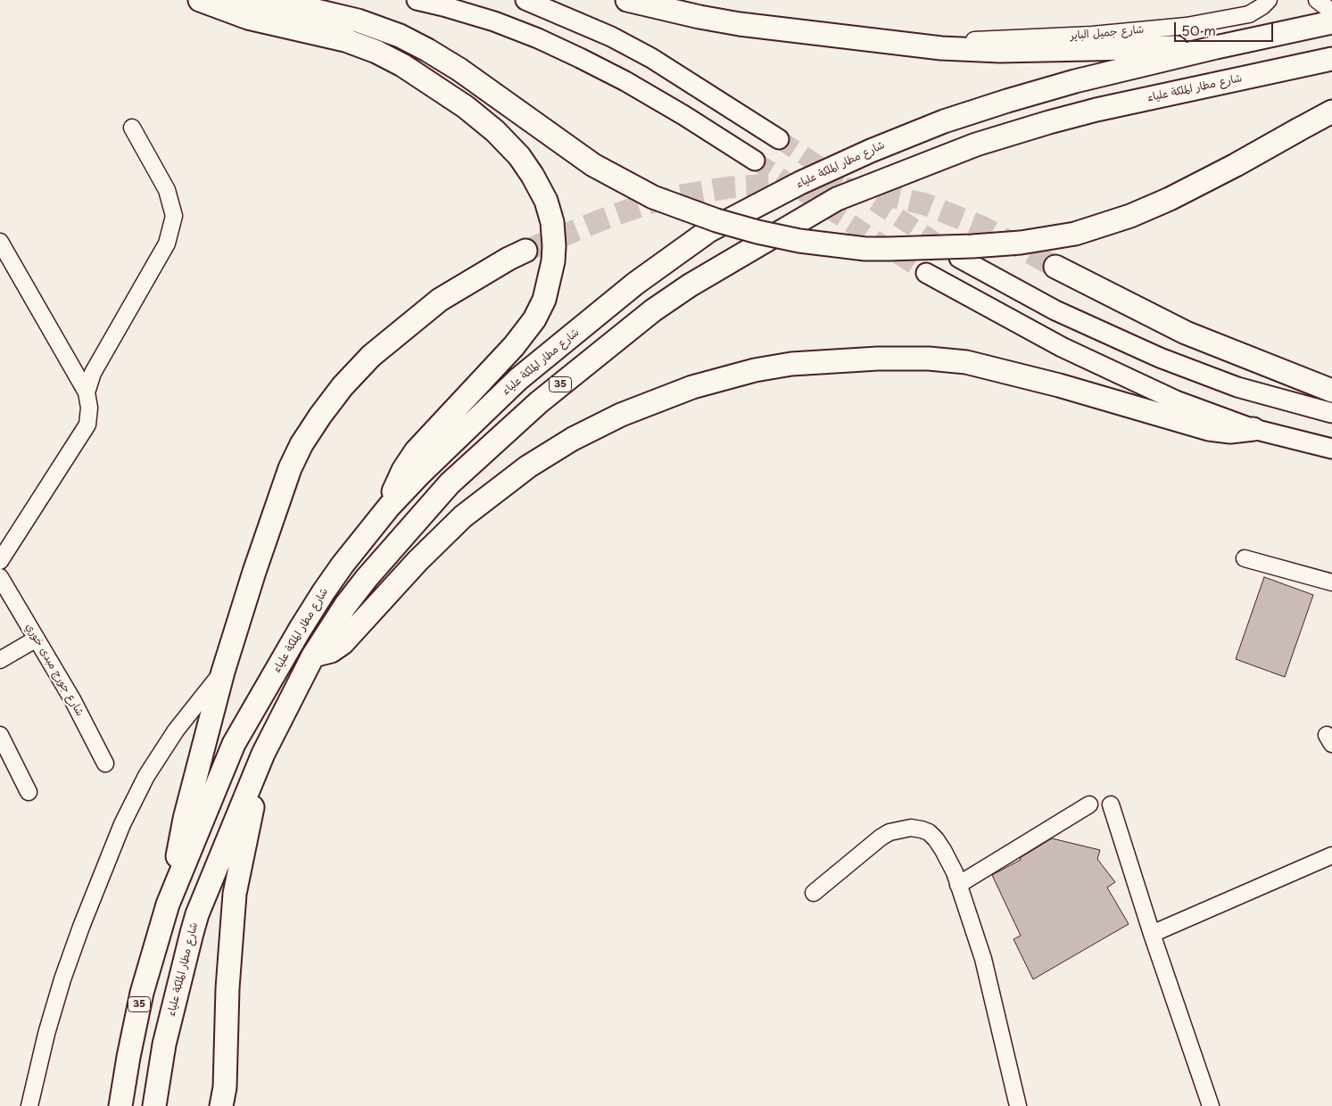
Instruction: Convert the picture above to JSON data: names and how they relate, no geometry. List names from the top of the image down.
{
  "streets": {
    "highway": ["شارع مطار الملكة علياء", "35"],
    "street": ["شارع جميل الباير", "شارع جورج مبدى خوري"]
  },
  "scale_bar": "50 m"
}
